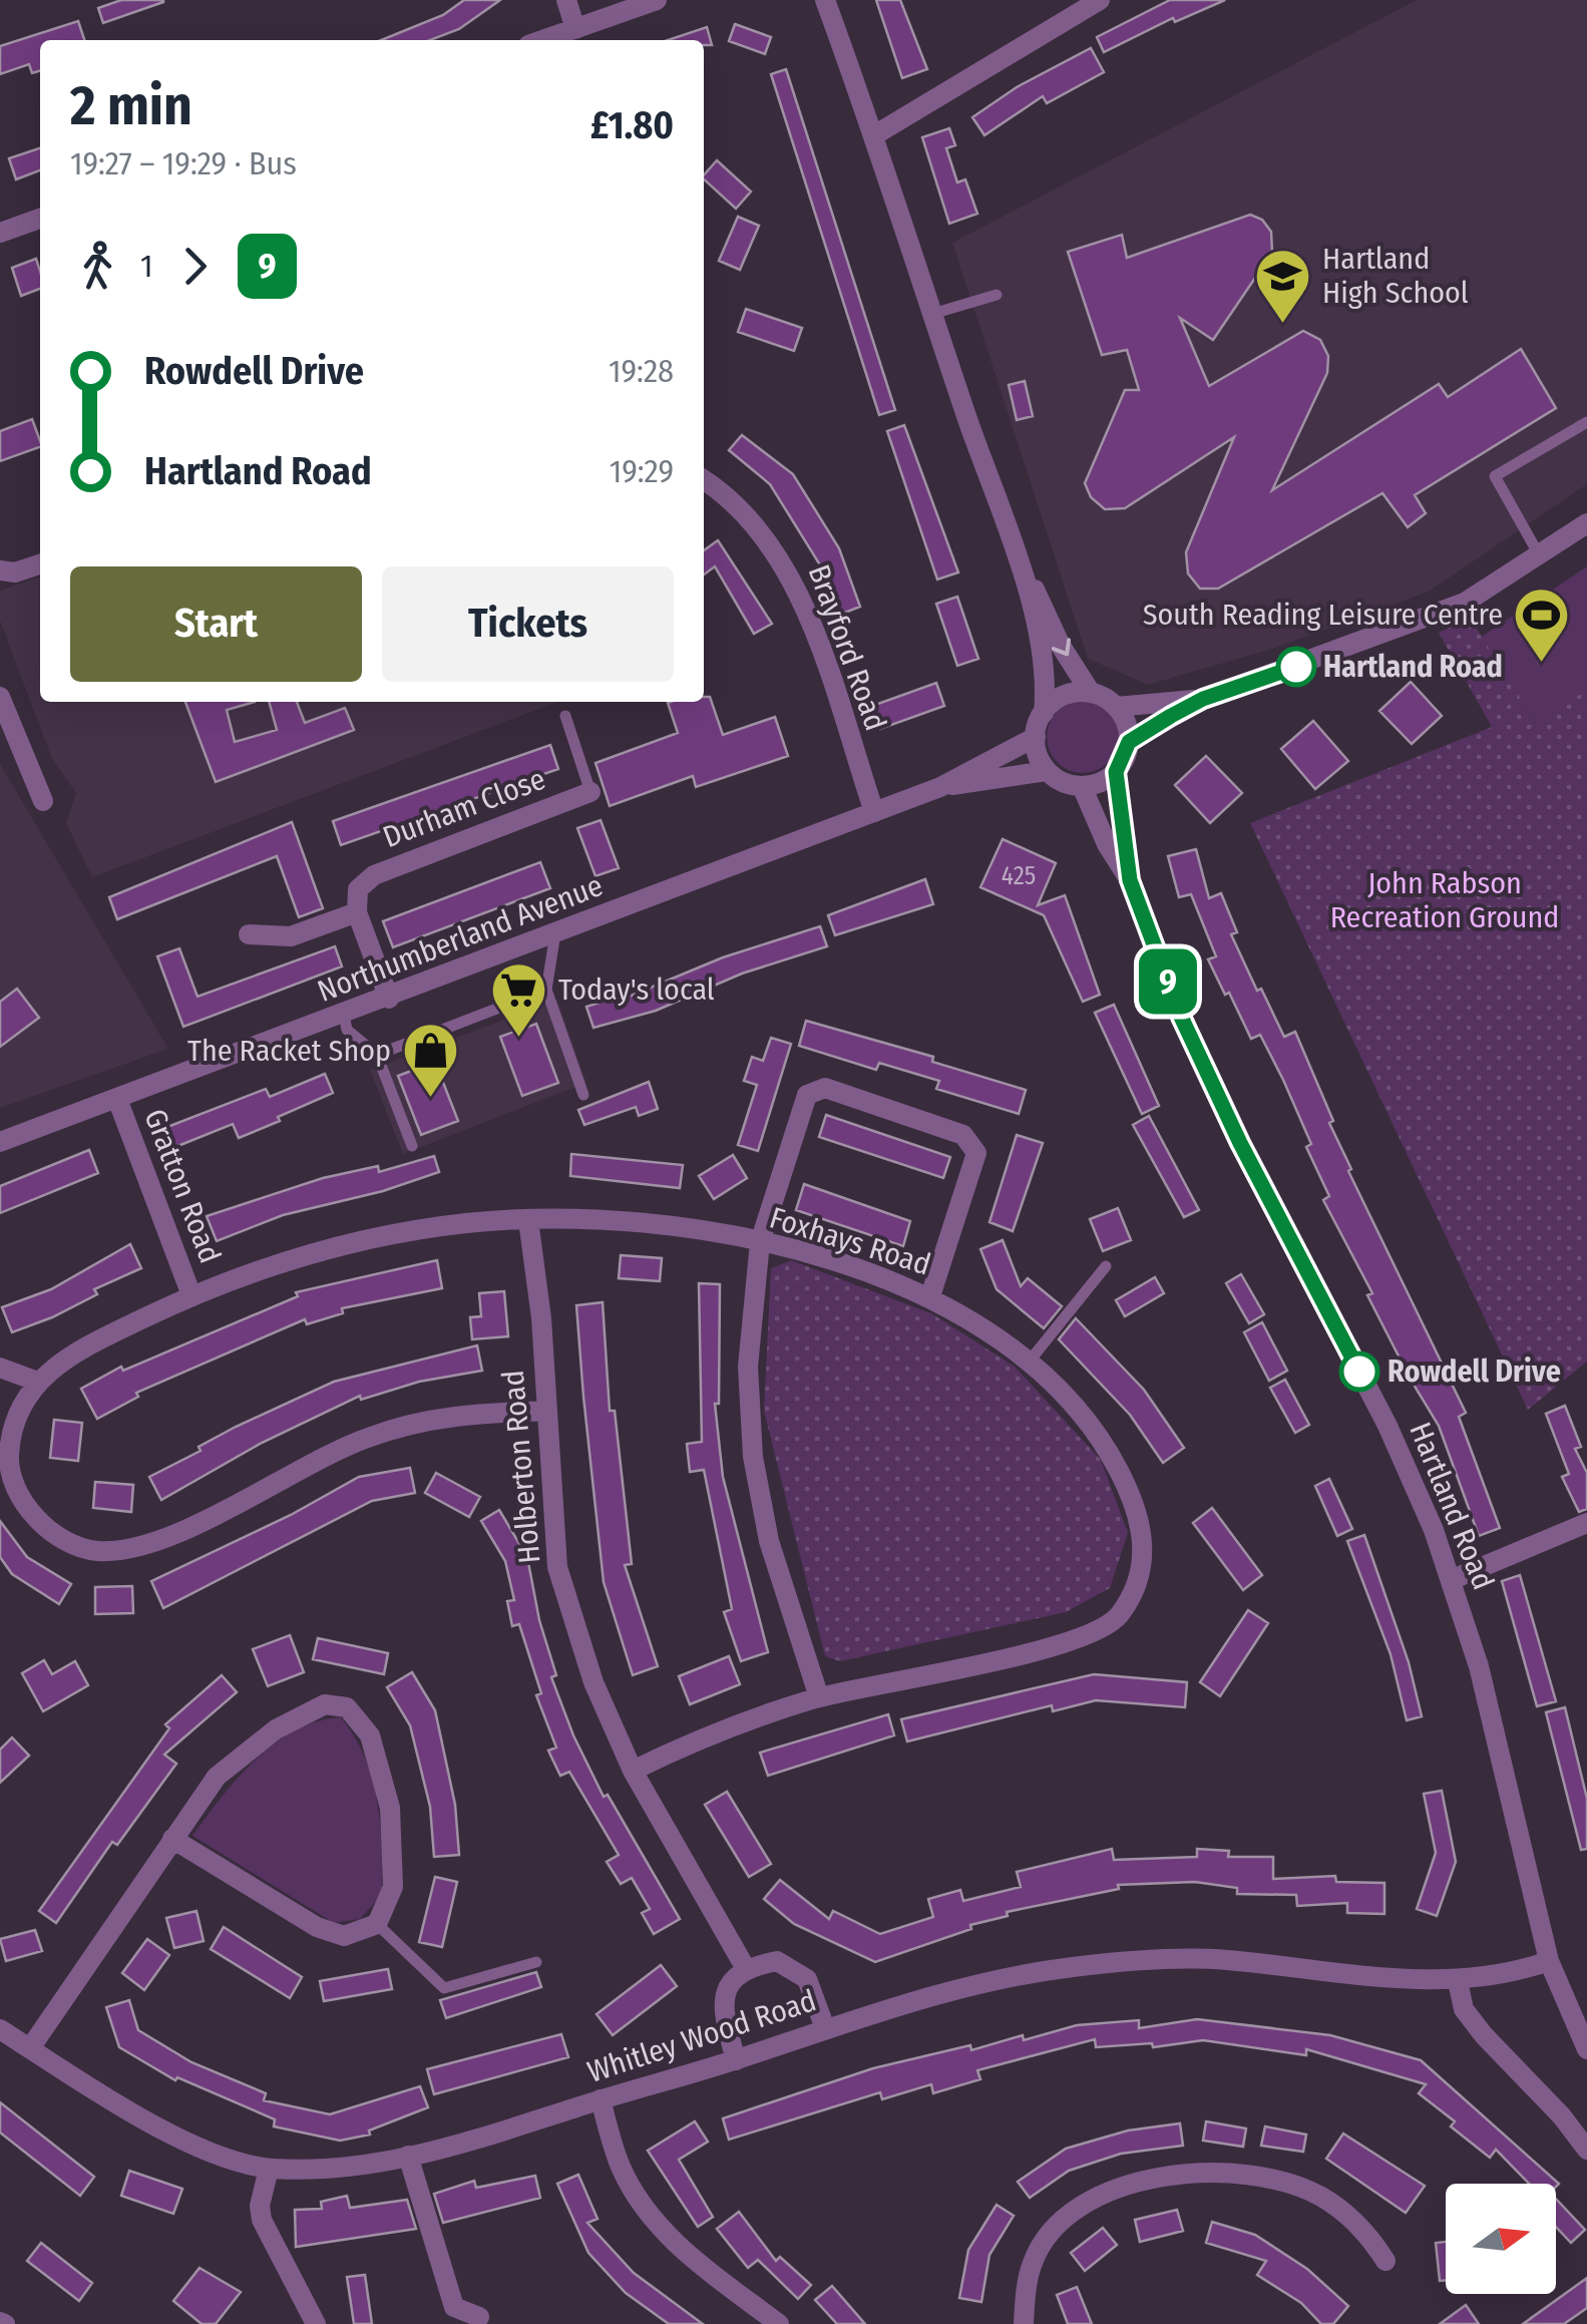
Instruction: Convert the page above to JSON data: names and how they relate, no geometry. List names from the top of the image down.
{
  "streets": {
    "street": [
      "Brayford Road",
      "Durham Close",
      "Northumberland Avenue",
      "Gratton Road",
      "Foxhays Road",
      "Holberton Road",
      "Hartland Road",
      "Whitley Wood Road"
    ]
  },
  "crossings": [
    ["Brayford Road", "Northumberland Avenue"],
    ["Northumberland Avenue", "Gratton Road"],
    ["Northumberland Avenue", "Hartland Road"],
    ["Gratton Road", "Foxhays Road"],
    ["Foxhays Road", "Holberton Road"],
    ["Hartland Road", "Whitley Wood Road"]
  ],
  "parks": ["John Rabson Recreation Ground"],
  "places": {
    "school or university": ["Hartland High School"],
    "sports": ["South Reading Leisure Centre"],
    "other": ["Hartland Road", "Rowdell Drive"],
    "supermarket": ["Today's local"],
    "shop": ["The Racket Shop"]
  },
  "lines": ["bus line 9"],
  "house_numbers": ["425"],
  "north": "right",
  "page": {
    "on_map": "9",
    "heading": ["2 min", "19:27 – 19:29 · Bus", "£1.80"],
    "legs": ["1", "9"],
    "list": [
      {
        "name": "Rowdell Drive",
        "value": "19:28"
      },
      {
        "name": "Hartland Road",
        "value": "19:29"
      }
    ],
    "buttons": ["Start", "Tickets"]
  }
}
